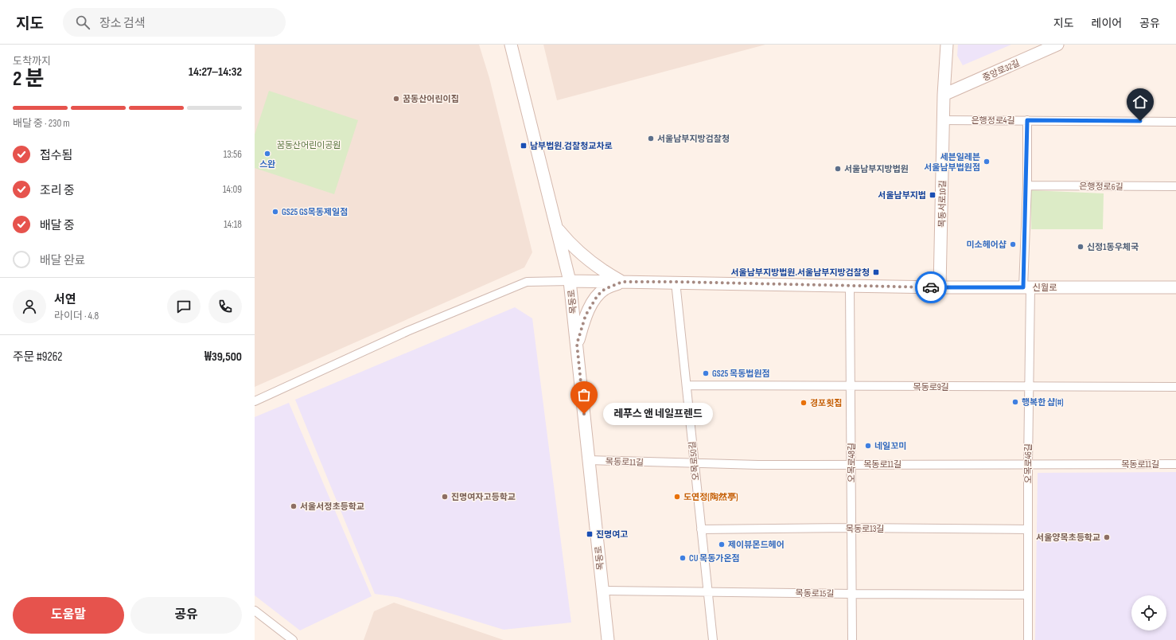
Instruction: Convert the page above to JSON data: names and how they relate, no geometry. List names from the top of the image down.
{
  "streets": {
    "main road": [
      "중앙로32길",
      "목동서로10길",
      "신월로",
      "목동로"
    ],
    "street": [
      "은행정로4길",
      "은행정로6길",
      "목동로9길",
      "오목로50길",
      "목동로11길",
      "오목로48길",
      "오목로46길",
      "목동로13길",
      "목동로15길"
    ]
  },
  "crossings": [
    ["중앙로32길", "목동서로10길"],
    ["은행정로4길", "목동서로10길"],
    ["은행정로4길", "오목로46길"],
    ["은행정로6길", "오목로46길"],
    ["목동서로10길", "신월로"],
    ["신월로", "목동로"],
    ["신월로", "오목로50길"],
    ["신월로", "오목로48길"],
    ["신월로", "오목로46길"],
    ["목동로", "목동로11길"],
    ["목동로", "목동로15길"],
    ["목동로9길", "오목로50길"],
    ["목동로9길", "오목로48길"],
    ["목동로9길", "오목로46길"],
    ["오목로50길", "목동로11길"],
    ["오목로50길", "목동로13길"],
    ["오목로50길", "목동로15길"],
    ["목동로11길", "오목로48길"],
    ["목동로11길", "오목로46길"],
    ["오목로48길", "목동로13길"],
    ["오목로48길", "목동로15길"],
    ["오목로46길", "목동로13길"],
    ["오목로46길", "목동로15길"]
  ],
  "parks": ["꿈동산어린이공원"],
  "places": {
    "other": [
      "꿈동산어린이집",
      "서울남부지방검찰청",
      "스완",
      "세븐일레븐 서울남부법원점",
      "서울남부지방법원",
      "GS25 GS목동제일점",
      "미소헤어샵",
      "신정1동우체국",
      "GS25 목동법원점",
      "행복한 샵(#)",
      "경포횟집",
      "레푸스 앤 네일프렌드",
      "네일꼬미",
      "진명여자고등학교",
      "도연정(陶然亭)",
      "서울서정초등학교",
      "서울양목초등학교",
      "제이뷰몬드헤어",
      "CU 목동가온점"
    ],
    "transit": [
      "남부법원.검찰청교차로",
      "서울남부지법",
      "서울남부지방법원.서울남부지방검찰청",
      "진명여고"
    ]
  },
  "page": {
    "header": "지도",
    "search": "장소 검색",
    "nav": ["지도", "레이어", "공유"],
    "heading": ["2 분", "도착까지", "14:27–14:32"],
    "panel": [
      "서연",
      "라이더 · 4.8",
      "주문 #9262",
      "₩39,500"
    ],
    "bar": "배달 중 · 230 m",
    "list": [
      ["접수됨", "13:56"],
      ["조리 중", "14:09"],
      ["배달 중", "14:18"],
      "배달 완료"
    ],
    "bubble": "레푸스 앤 네일프렌드",
    "buttons": ["도움말", "공유"]
  }
}
